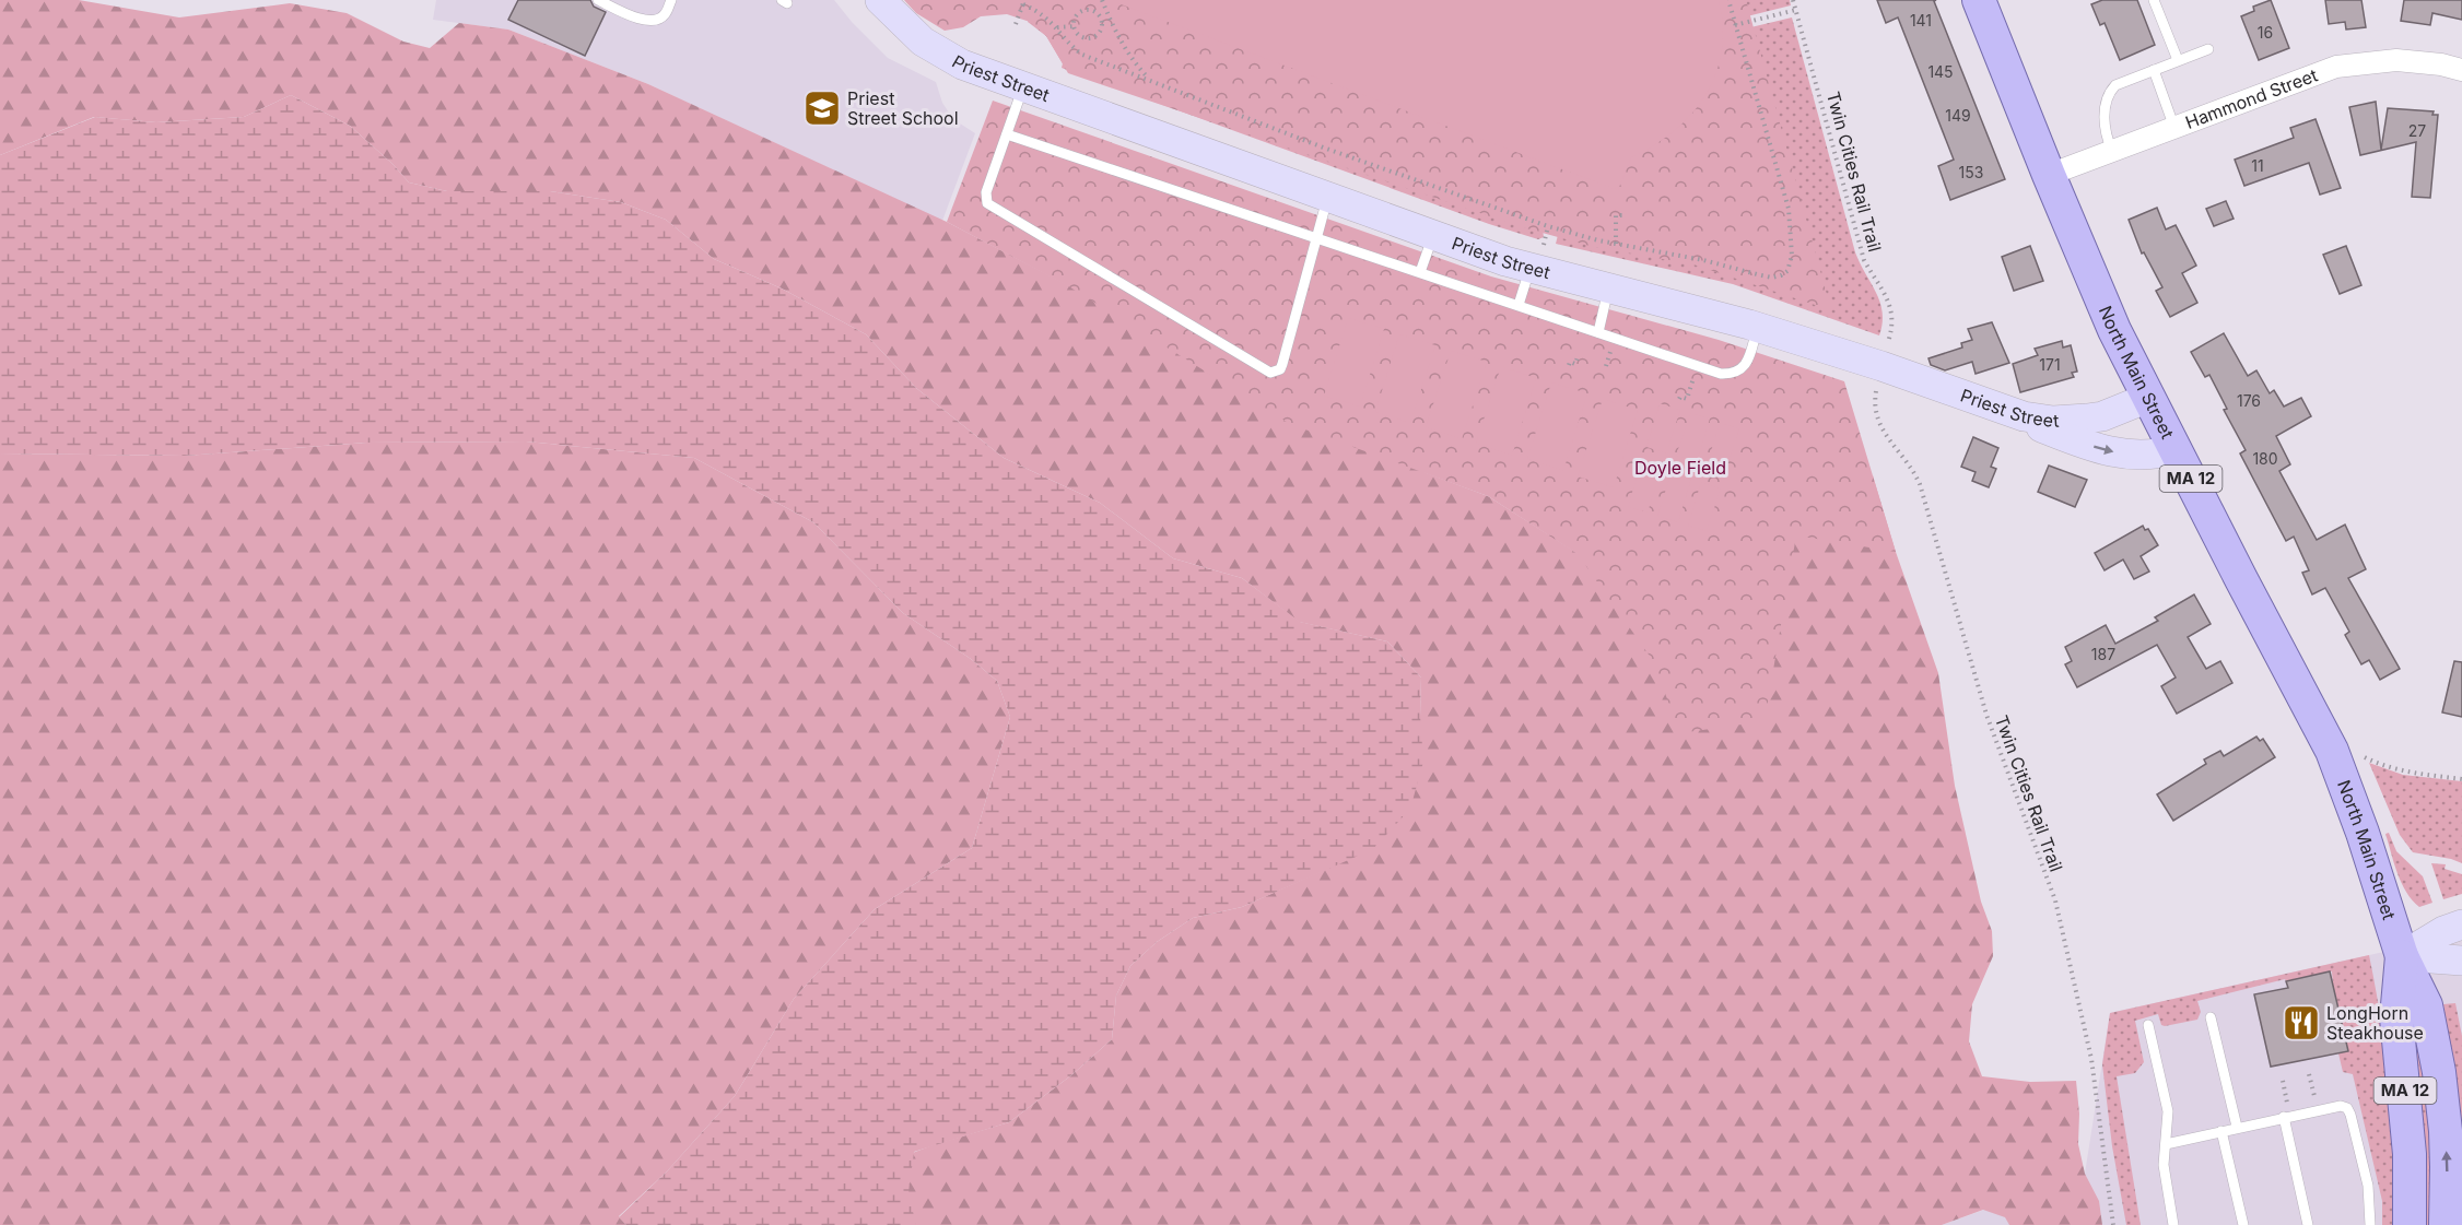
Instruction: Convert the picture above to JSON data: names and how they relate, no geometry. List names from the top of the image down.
{
  "streets": {
    "main road": ["Priest Street", "North Main Street", "MA 12"],
    "street": ["Hammond Street"],
    "path": ["Twin Cities Rail Trail"]
  },
  "crossings": [
    ["Priest Street", "North Main Street"],
    ["Hammond Street", "North Main Street"]
  ],
  "parks": ["Doyle Field"],
  "places": {
    "school or university": ["Priest Street School"],
    "restaurant": ["LongHorn Steakhouse"]
  },
  "house_numbers": [
    "141",
    "16",
    "145",
    "149",
    "27",
    "11",
    "153",
    "171",
    "176",
    "180",
    "187"
  ]
}
